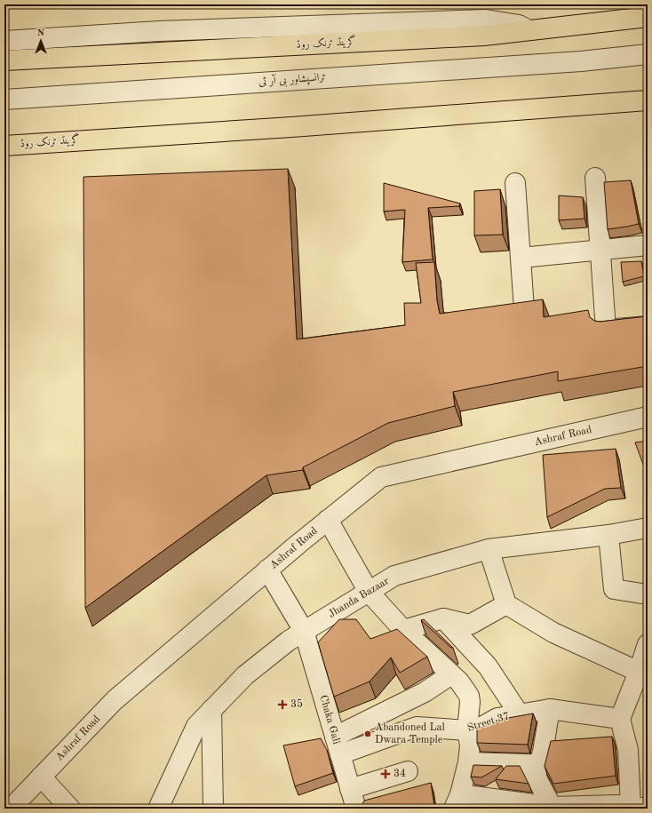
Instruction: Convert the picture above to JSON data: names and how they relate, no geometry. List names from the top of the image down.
{
  "streets": {
    "highway": ["گرینڈ ٹرنک روڈ"],
    "street": [
      "ٹرانسپشاور بی آر ٹی",
      "Ashraf Road",
      "Jhanda Bazaar",
      "Chaka Gali",
      "Street 37"
    ]
  },
  "crossings": [
    ["Ashraf Road", "Chaka Gali"],
    ["Jhanda Bazaar", "Chaka Gali"],
    ["Chaka Gali", "Street 37"]
  ],
  "places": {
    "health": ["35", "34"],
    "other": ["Abandoned Lal Dwara Temple"]
  },
  "north": "top"
}
